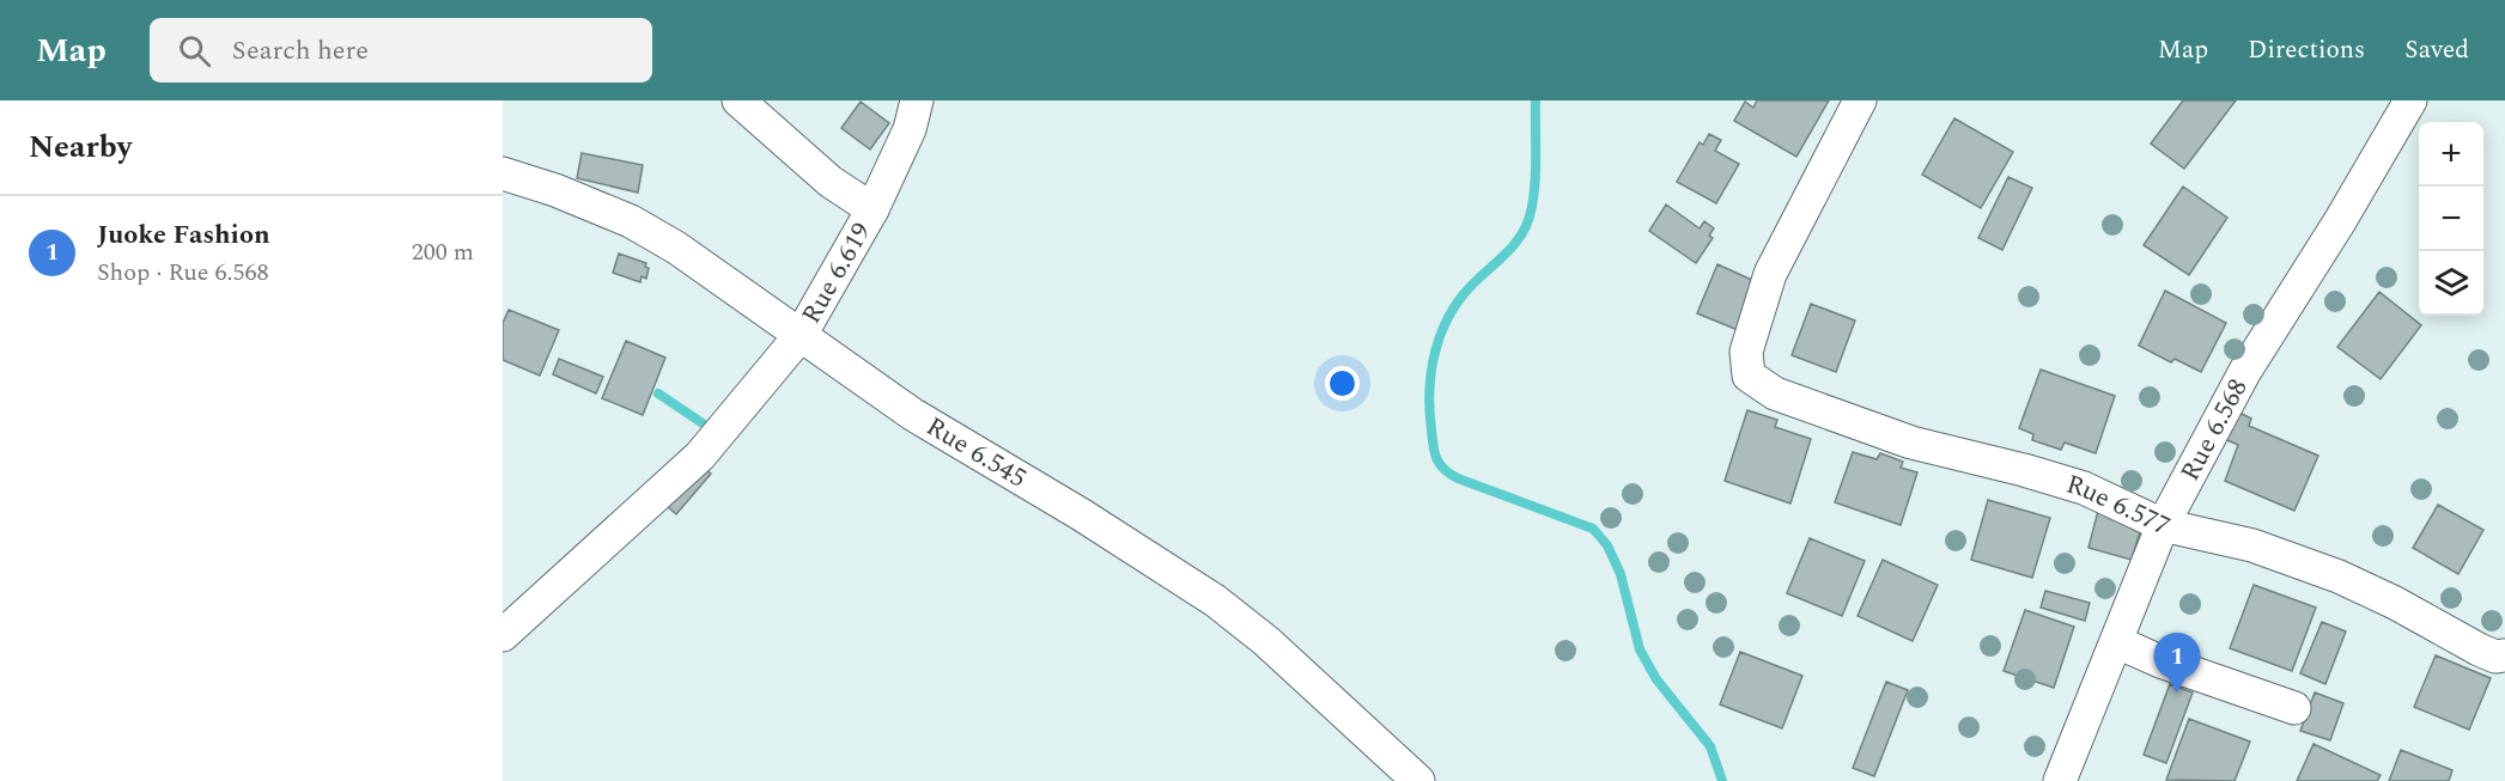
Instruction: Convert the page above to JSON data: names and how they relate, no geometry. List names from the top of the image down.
{
  "streets": {
    "street": [
      "Rue 6.619",
      "Rue 6.568",
      "Rue 6.545",
      "Rue 6.577"
    ]
  },
  "crossings": [
    ["Rue 6.619", "Rue 6.545"],
    ["Rue 6.568", "Rue 6.577"]
  ],
  "page": {
    "header": "Map",
    "search": "Search here",
    "nav": ["Map", "Directions", "Saved"],
    "heading": "Nearby",
    "map_buttons": ["+", "−"],
    "list": [
      {
        "mark": "1",
        "name": "Juoke Fashion",
        "note": "Shop · Rue 6.568",
        "value": "200 m"
      }
    ],
    "pins": "1"
  }
}
